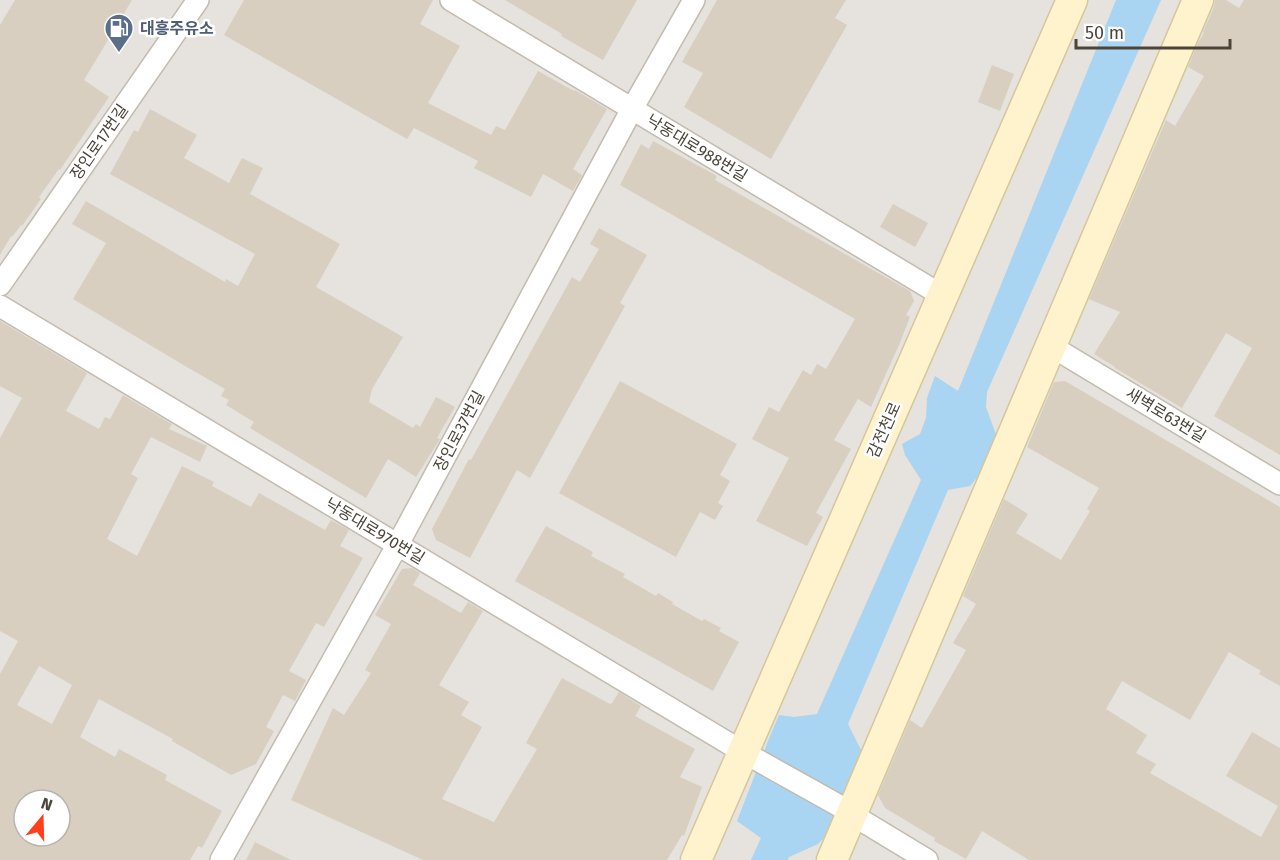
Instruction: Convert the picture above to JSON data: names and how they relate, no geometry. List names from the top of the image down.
{
  "streets": {
    "street": [
      "장인로17번길",
      "낙동대로988번길",
      "새벽로63번길",
      "감전천로",
      "장인로37번길",
      "낙동대로970번길"
    ]
  },
  "crossings": [
    ["낙동대로988번길", "감전천로"],
    ["낙동대로988번길", "장인로37번길"],
    ["감전천로", "낙동대로970번길"],
    ["장인로37번길", "낙동대로970번길"]
  ],
  "places": {
    "fuel station": ["대흥주유소"]
  },
  "scale_bar": "50 m",
  "north": "top"
}
